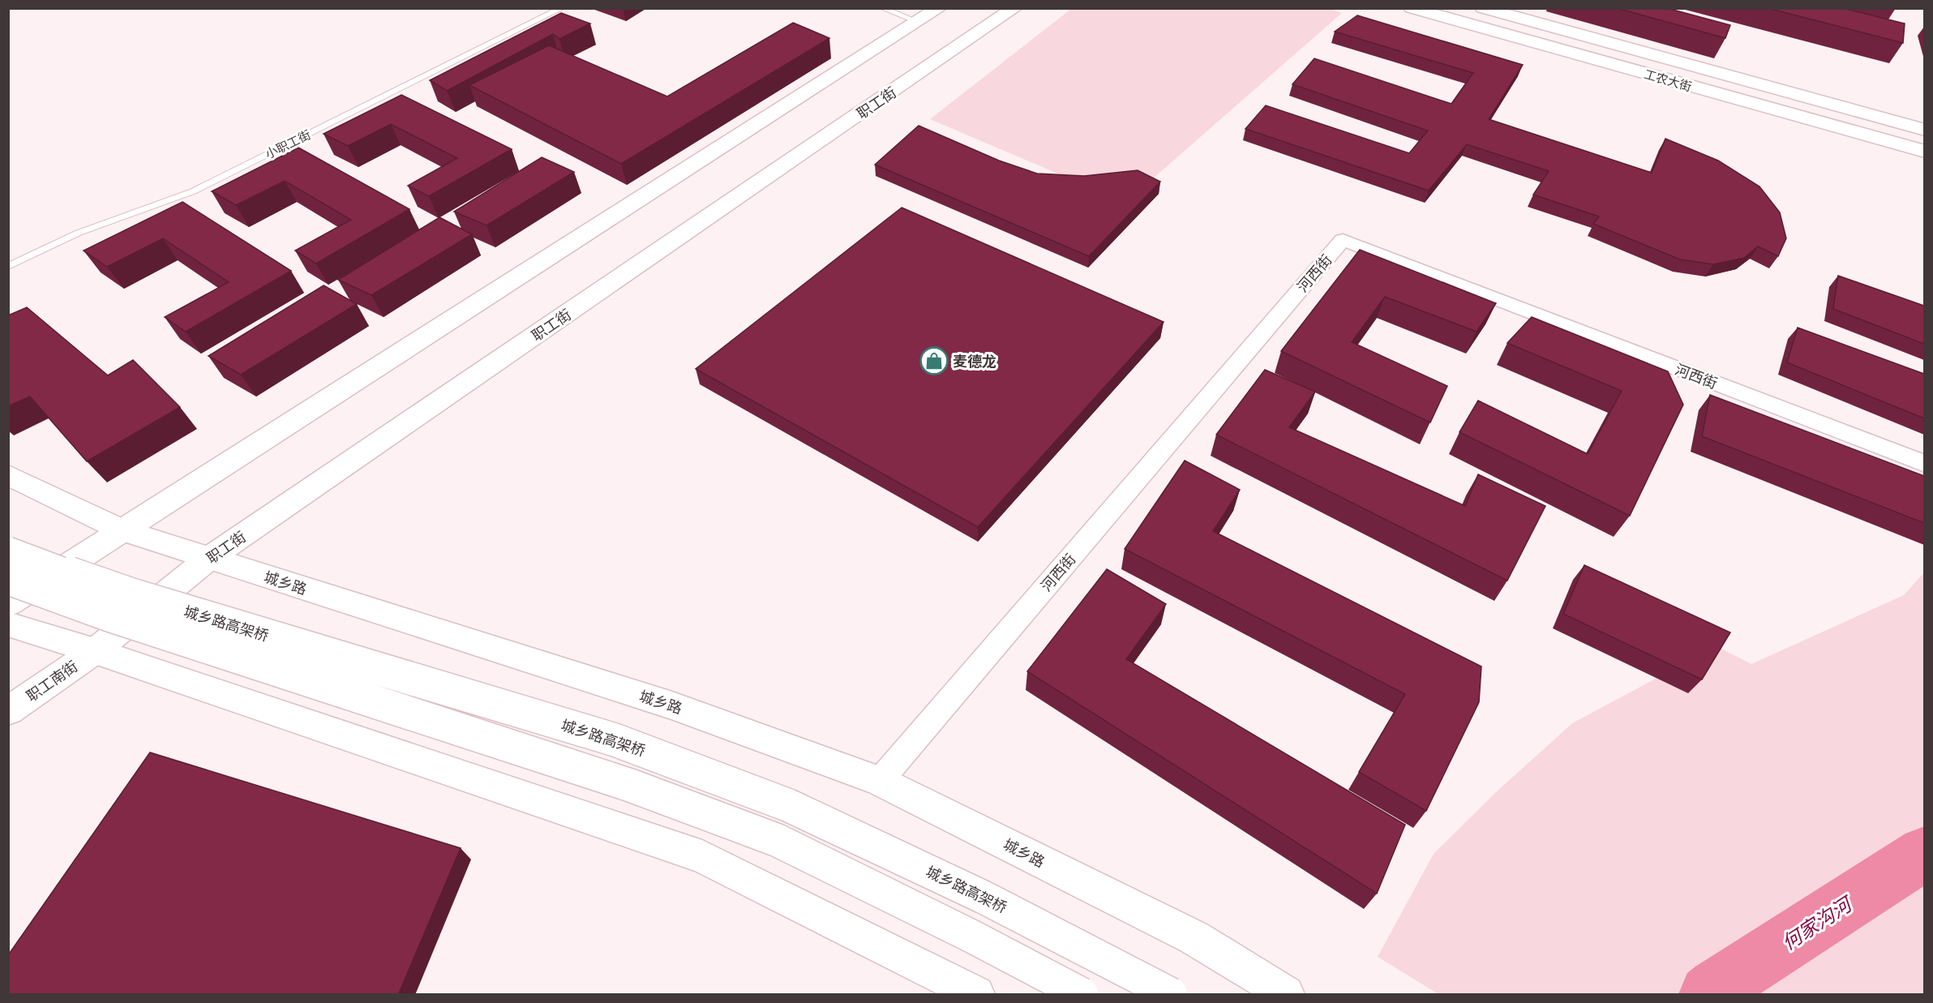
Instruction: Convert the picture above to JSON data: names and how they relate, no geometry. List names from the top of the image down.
{
  "streets": {
    "main road": [
      "工农大街",
      "职工街",
      "城乡路",
      "城乡路高架桥",
      "职工南街"
    ],
    "street": ["河西街"],
    "lane": ["小职工街"]
  },
  "crossings": [
    ["职工街", "城乡路"],
    ["职工街", "职工南街"],
    ["河西街", "城乡路"]
  ],
  "water": ["何家沟河"],
  "places": {
    "shop": ["麦德龙"]
  }
}
